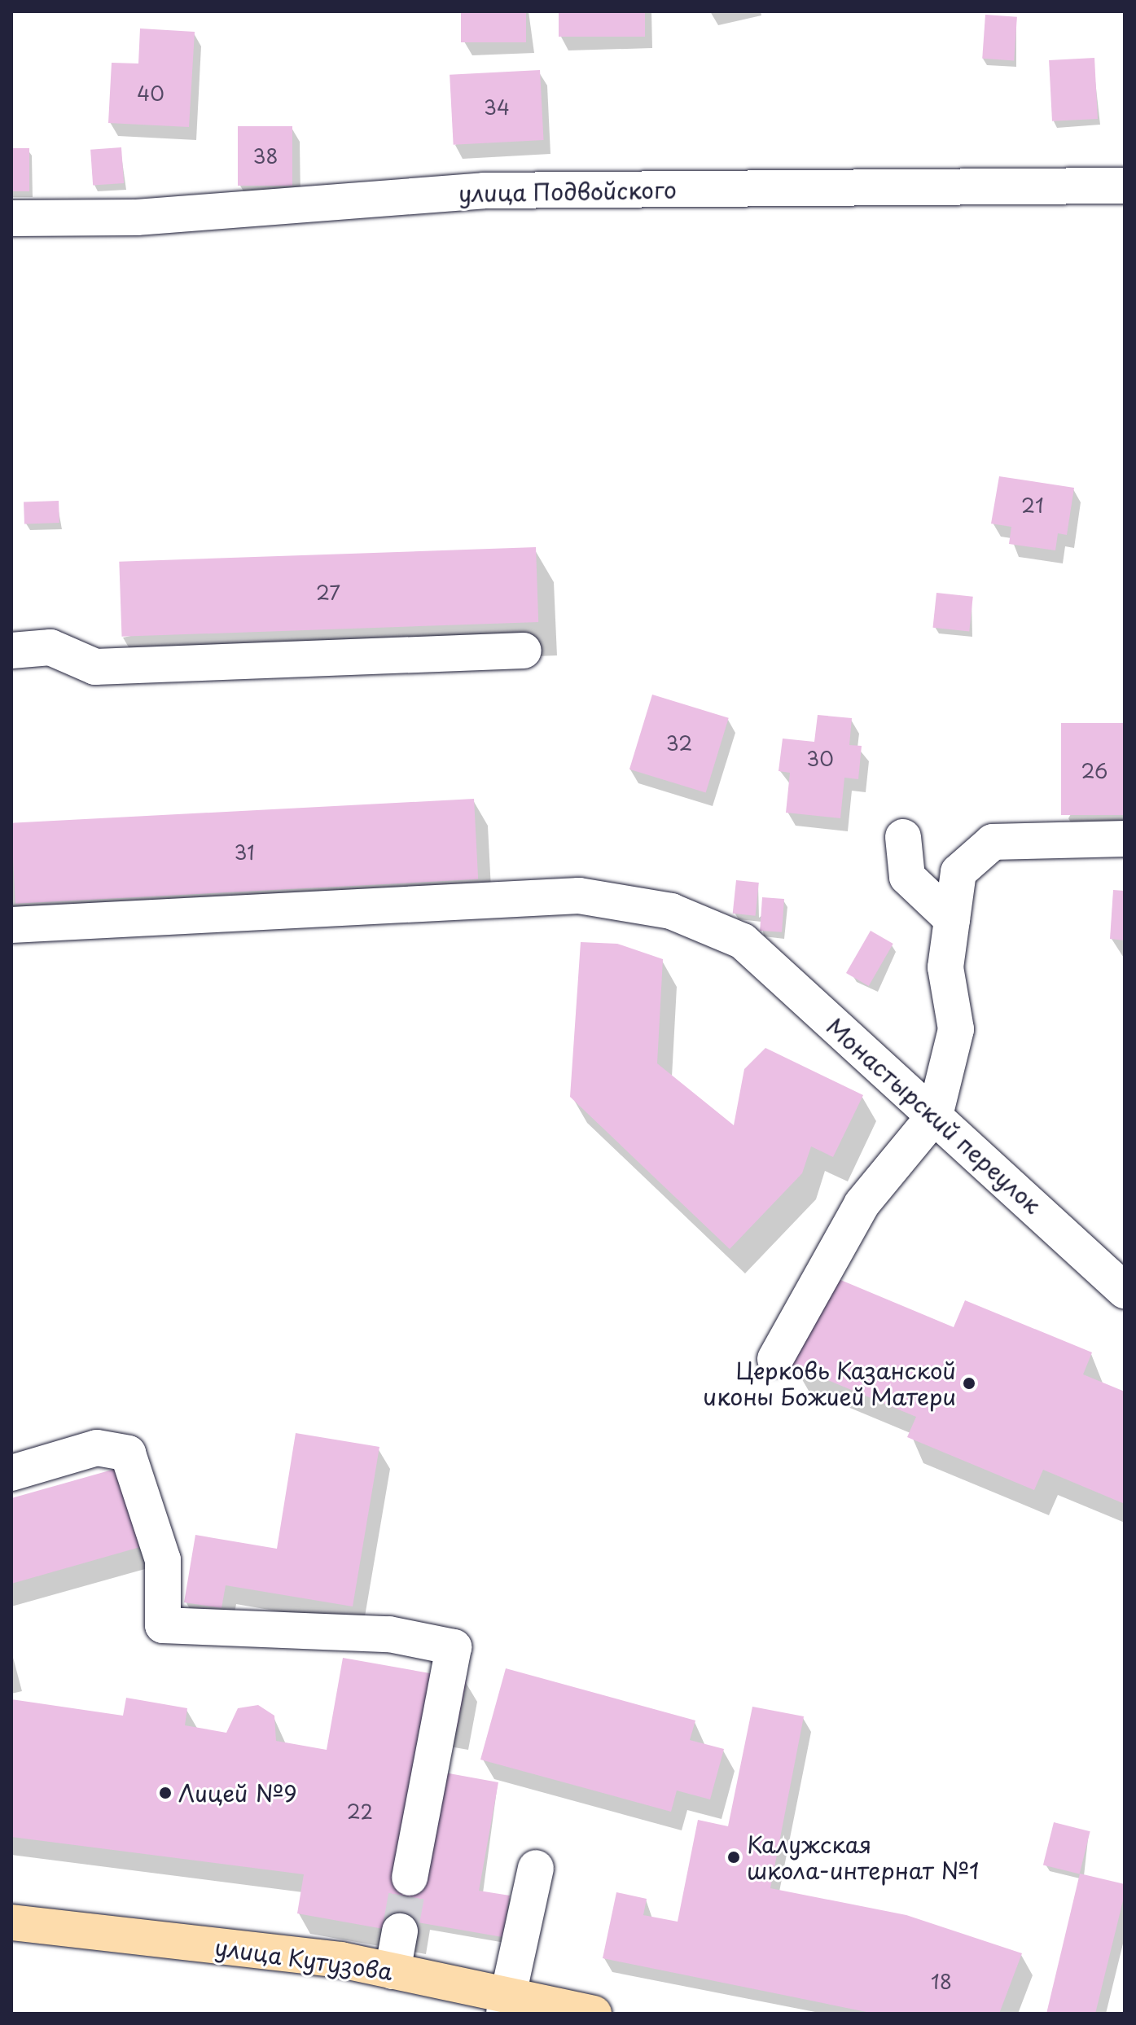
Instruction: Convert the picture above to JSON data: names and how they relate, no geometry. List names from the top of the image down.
{
  "streets": {
    "main road": ["улица Кутузова"],
    "street": ["улица Подвойского", "Монастырский переулок"]
  },
  "places": ["Церковь Казанской иконы Божией Матери", "Лицей №9", "Калужская школа-интернат №1"],
  "house_numbers": [
    "40",
    "34",
    "38",
    "21",
    "27",
    "32",
    "30",
    "26",
    "31",
    "22",
    "18"
  ]
}
